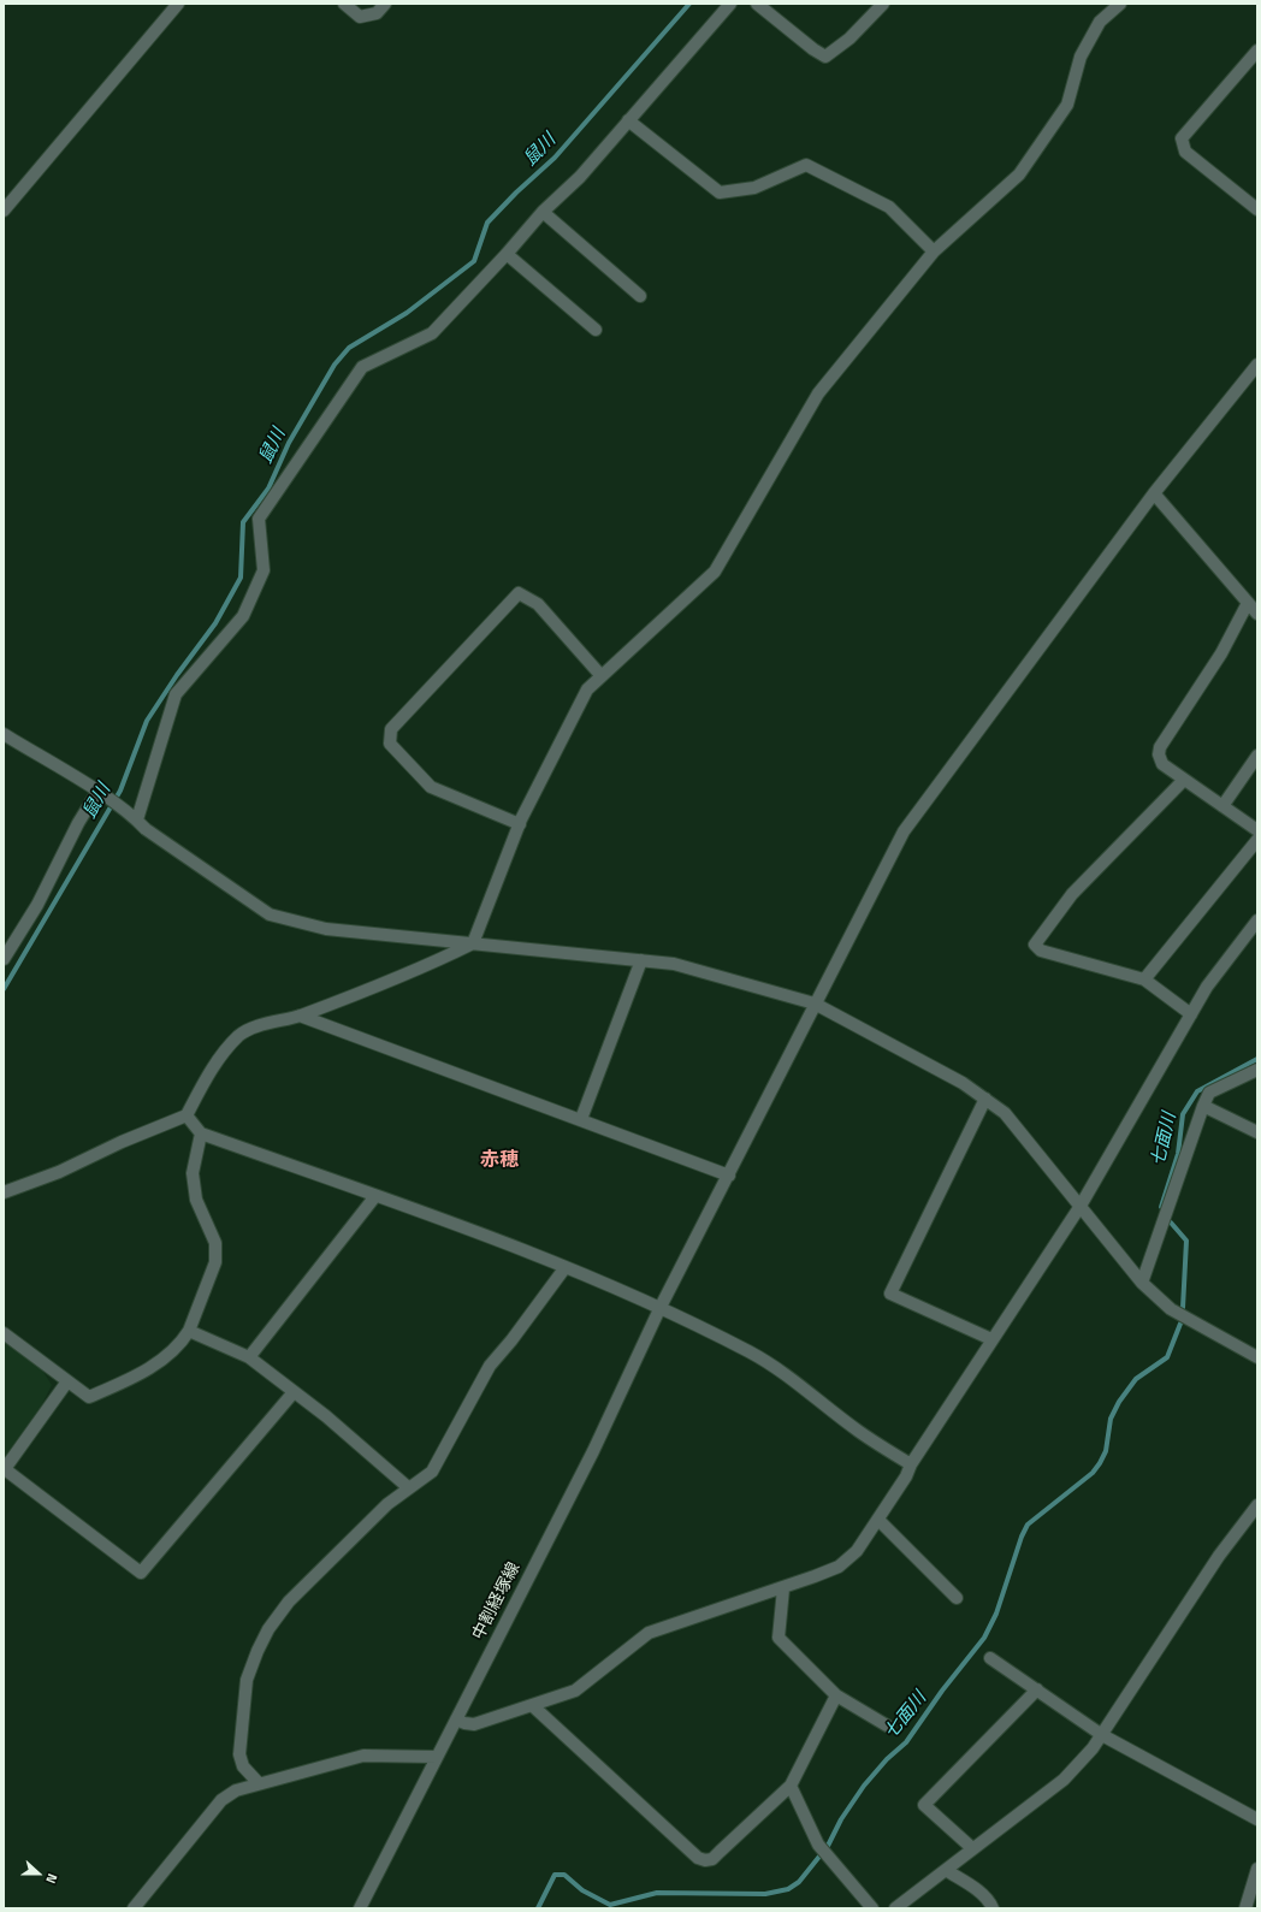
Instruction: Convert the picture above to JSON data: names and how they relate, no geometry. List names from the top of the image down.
{
  "streets": {
    "street": ["中割経塚線"]
  },
  "districts": ["赤穂"],
  "water": ["鼠川", "七面川"],
  "north": "right"
}
